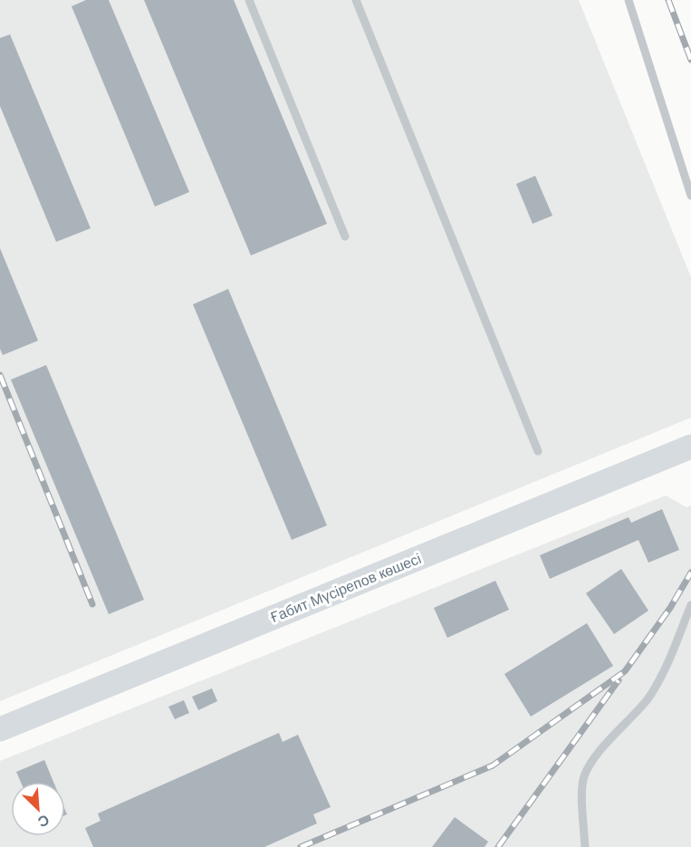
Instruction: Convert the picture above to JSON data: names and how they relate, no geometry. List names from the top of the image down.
{
  "streets": {
    "main road": ["Ғабит Мүсірепов көшесі"]
  },
  "north": "bottom right"
}
